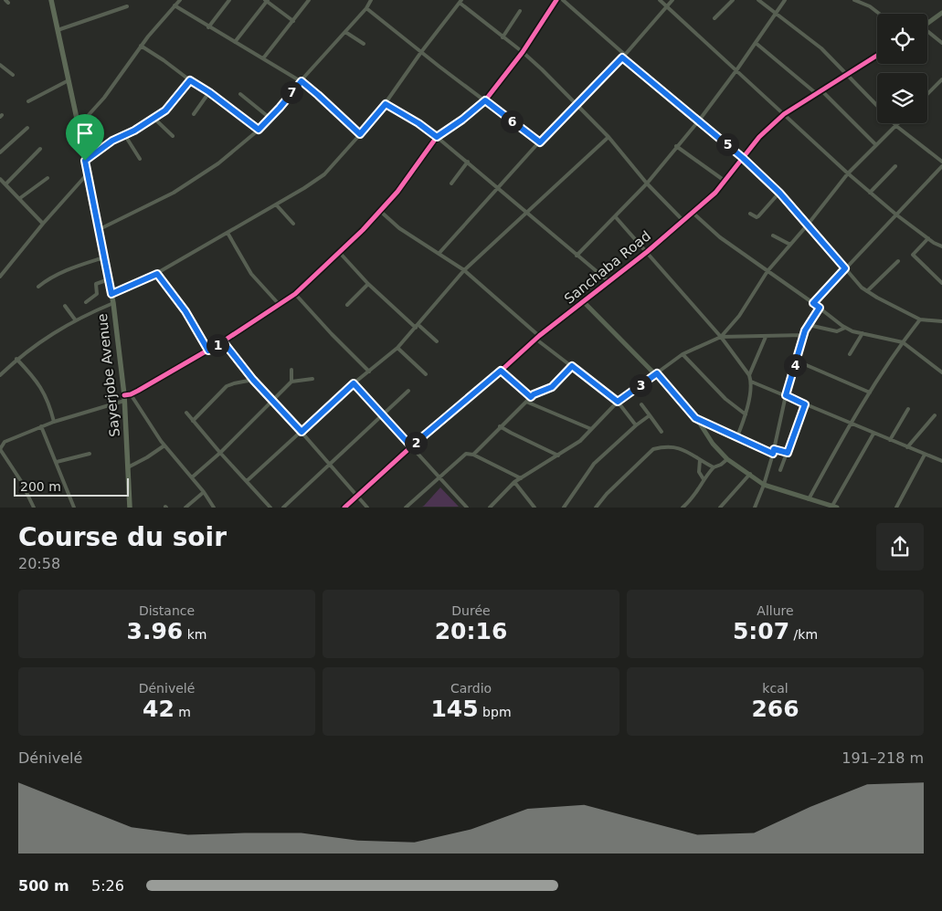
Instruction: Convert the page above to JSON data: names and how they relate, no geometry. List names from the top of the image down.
{
  "streets": {
    "main road": ["Sayerjobe Avenue"],
    "street": ["Sanchaba Road"]
  },
  "scale_bar": "200 m",
  "page": {
    "pins": [
      "7",
      "6",
      "5",
      "1",
      "4",
      "3",
      "2"
    ],
    "scale": "200 m",
    "heading": ["Course du soir", "20:58"],
    "stats": [
      ["Distance", "3.96 km"],
      ["Durée", "20:16"],
      ["Allure", "5:07 /km"],
      ["Dénivelé", "42 m"],
      ["Cardio", "145 bpm"],
      ["kcal", "266"]
    ],
    "chart": ["Dénivelé", "191–218 m"],
    "list": [
      {
        "name": "500 m",
        "note": "5:26"
      }
    ]
  }
}
